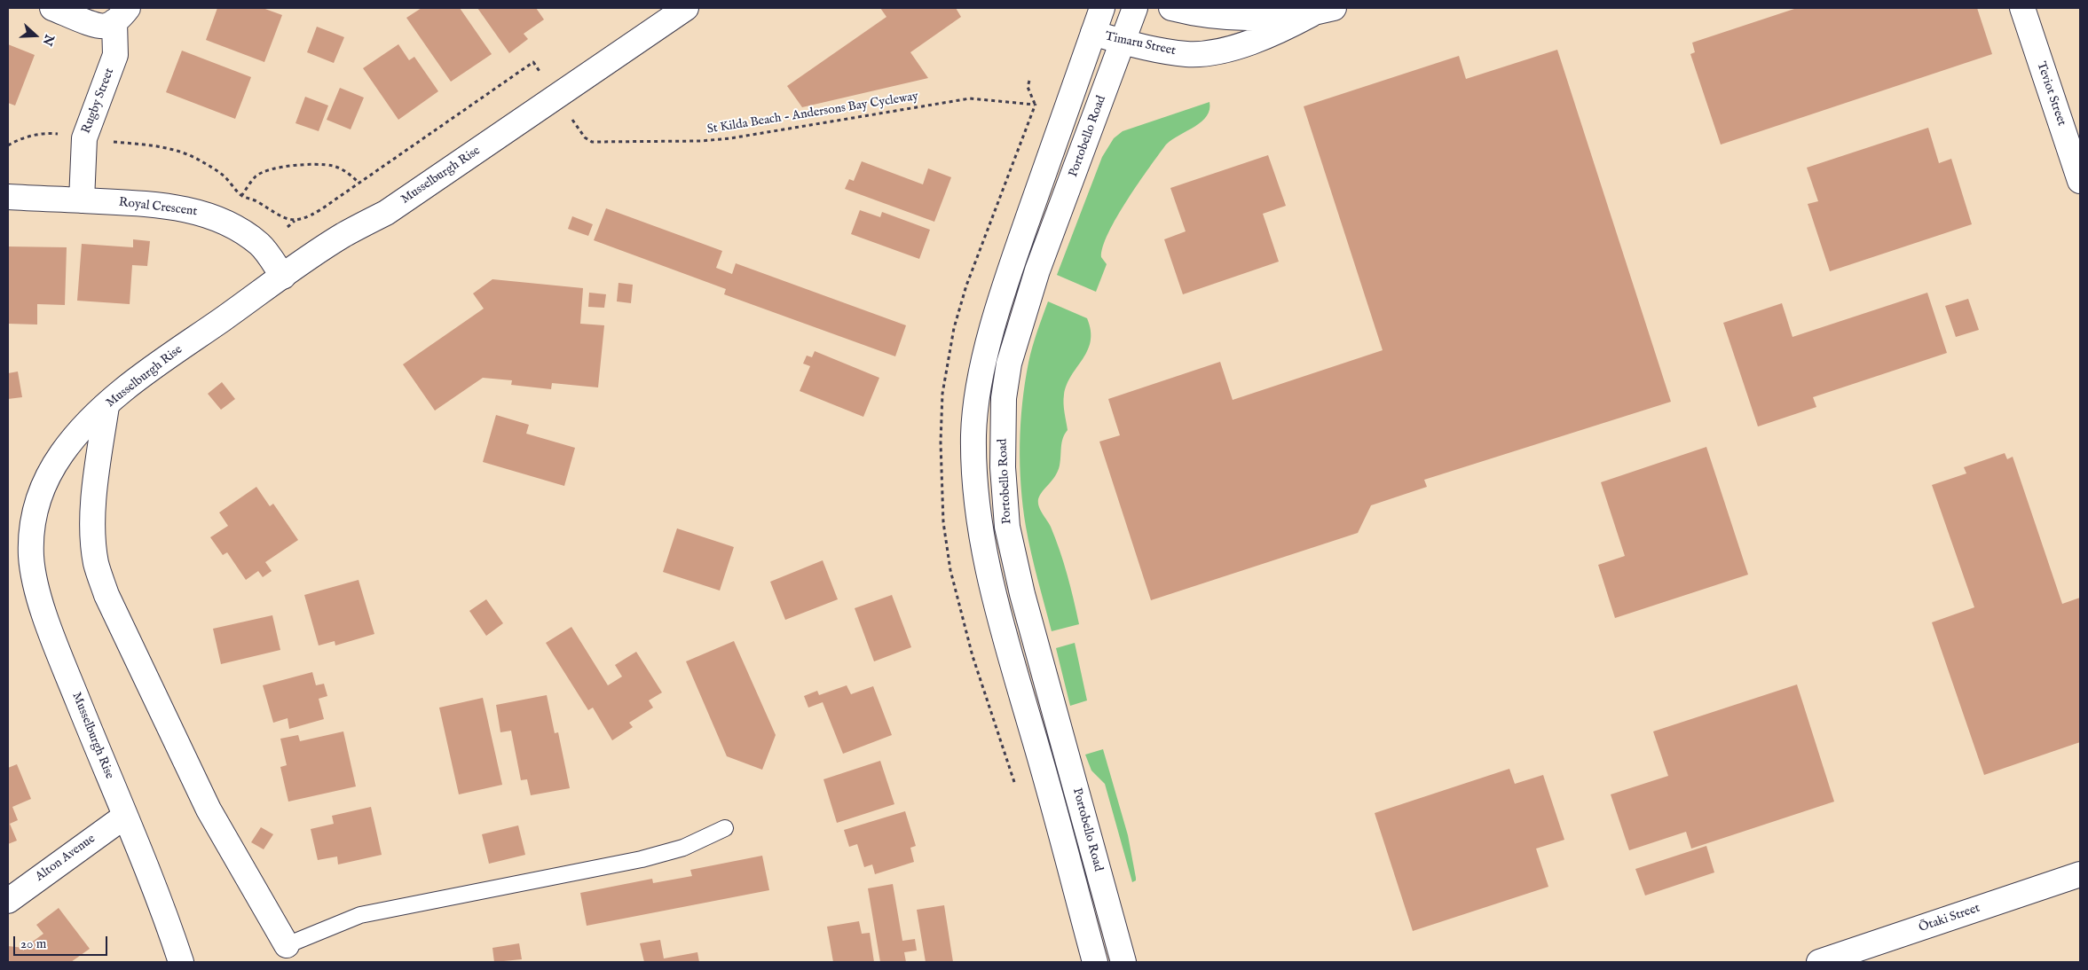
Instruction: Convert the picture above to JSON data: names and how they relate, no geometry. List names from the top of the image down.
{
  "streets": {
    "main road": [
      "Timaru Street",
      "Teviot Street",
      "Rugby Street",
      "Portobello Road",
      "Musselburgh Rise",
      "Royal Crescent",
      "Alton Avenue",
      "Ōtaki Street"
    ],
    "path": ["St Kilda Beach - Andersons Bay Cycleway"]
  },
  "crossings": [
    ["Timaru Street", "Portobello Road"],
    ["Rugby Street", "Royal Crescent"],
    ["Musselburgh Rise", "Royal Crescent"],
    ["Musselburgh Rise", "Alton Avenue"]
  ],
  "scale_bar": "20 m",
  "north": "right"
}
